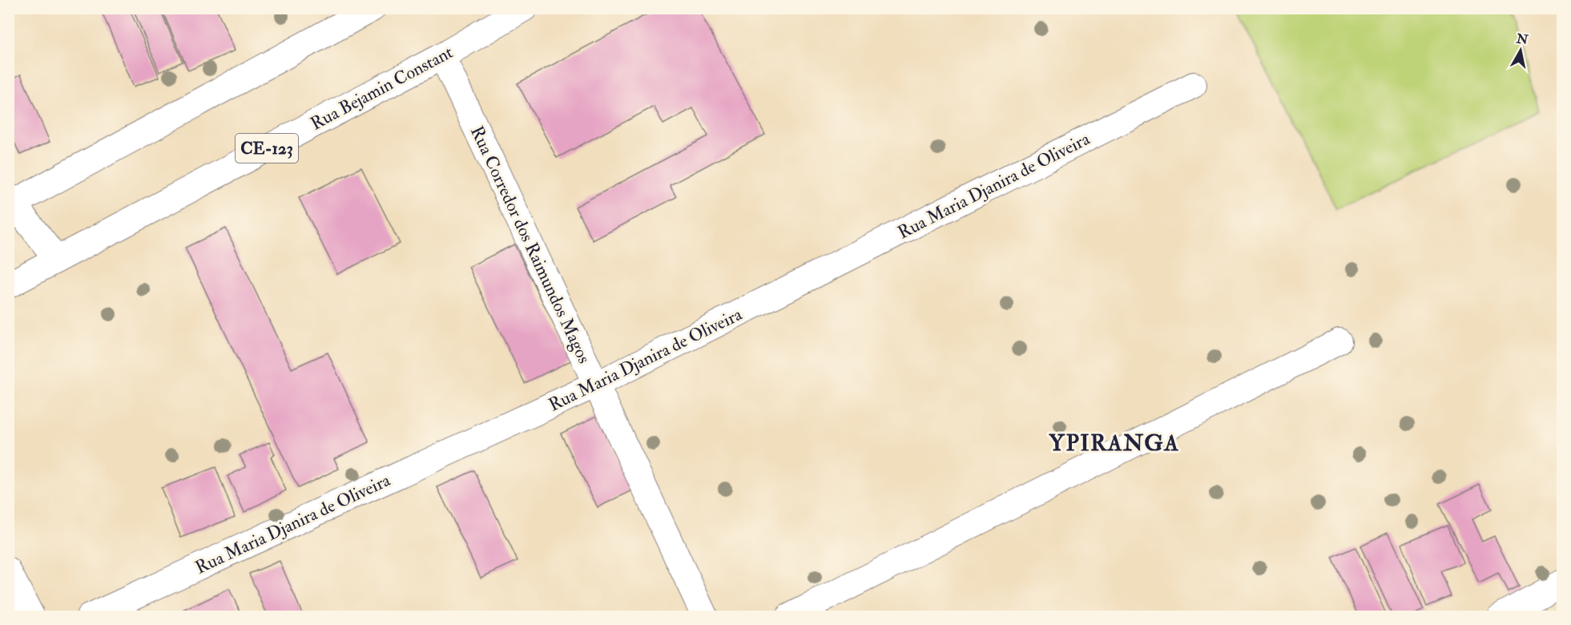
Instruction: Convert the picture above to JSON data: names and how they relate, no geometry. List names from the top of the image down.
{
  "streets": {
    "main road": ["Rua Bejamin Constant", "CE-123"],
    "street": ["Rua Maria Djanira de Oliveira", "Rua Corredor dos Raimundos Magos"]
  },
  "crossings": [
    ["Rua Bejamin Constant", "Rua Corredor dos Raimundos Magos"],
    ["Rua Maria Djanira de Oliveira", "Rua Corredor dos Raimundos Magos"]
  ],
  "districts": ["YPIRANGA"],
  "north": "top"
}
